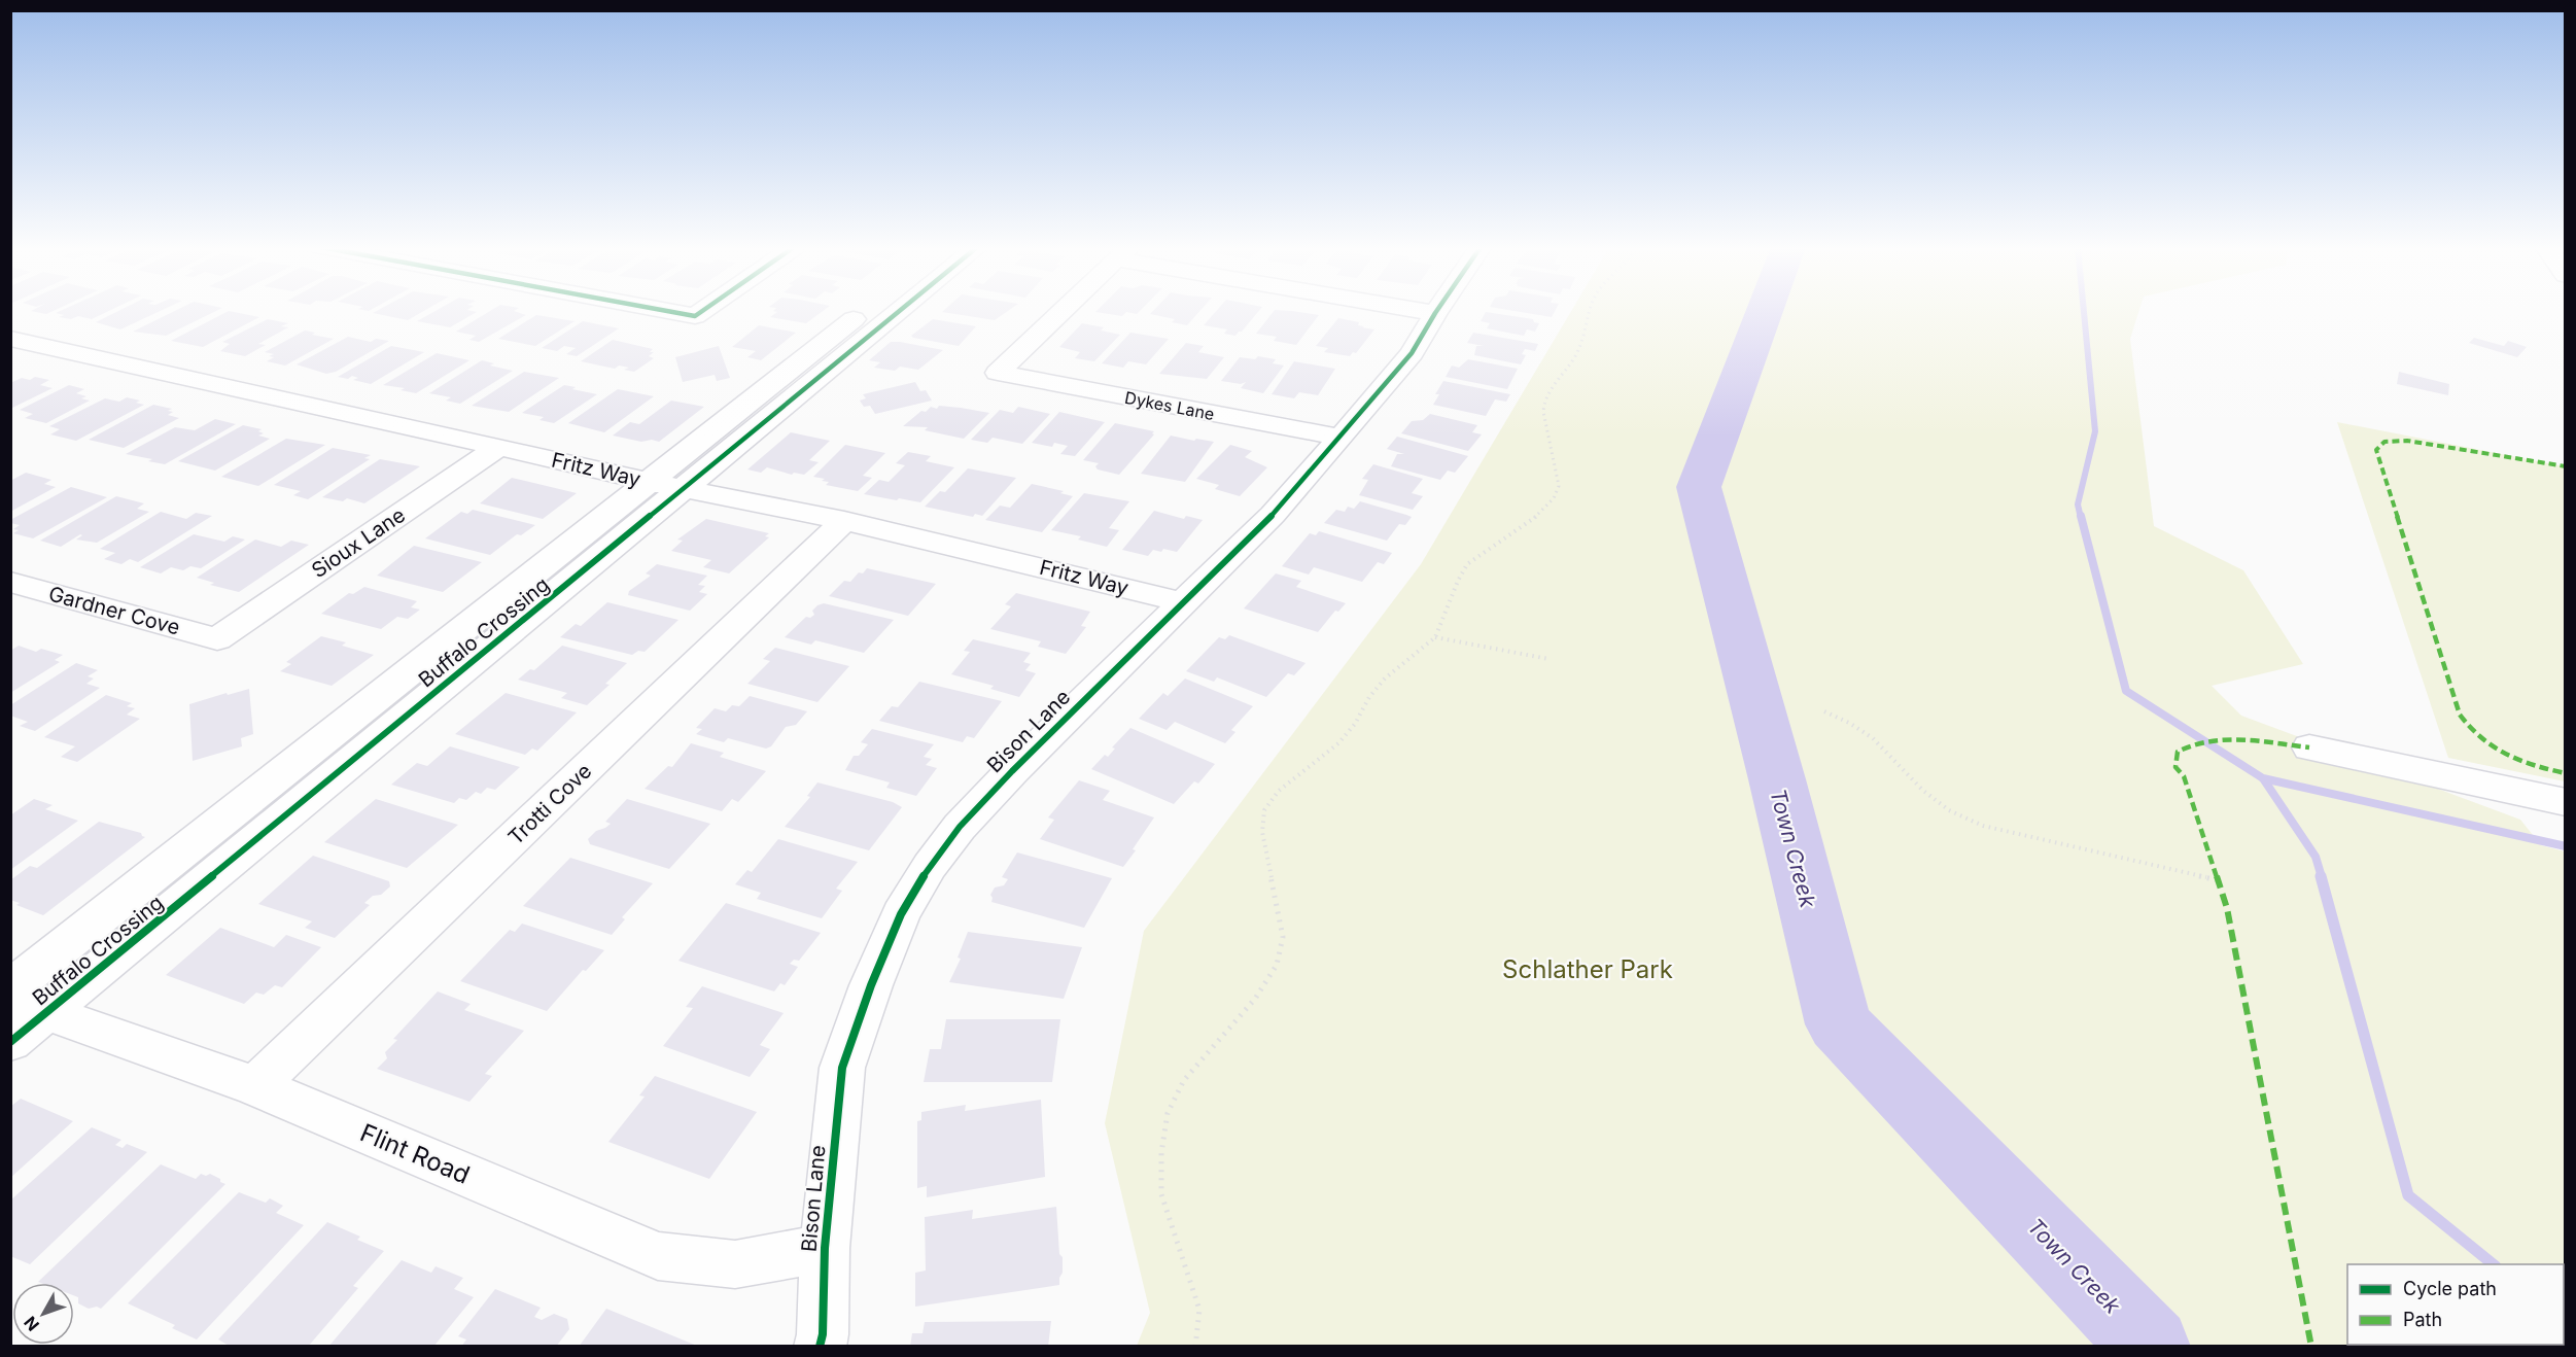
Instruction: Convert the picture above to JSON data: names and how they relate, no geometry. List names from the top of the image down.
{
  "streets": {
    "street": [
      "Dykes Lane",
      "Fritz Way",
      "Sioux Lane",
      "Gardner Cove",
      "Buffalo Crossing",
      "Bison Lane",
      "Trotti Cove",
      "Flint Road"
    ]
  },
  "crossings": [
    ["Dykes Lane", "Bison Lane"],
    ["Fritz Way", "Sioux Lane"],
    ["Fritz Way", "Buffalo Crossing"],
    ["Fritz Way", "Bison Lane"],
    ["Fritz Way", "Trotti Cove"],
    ["Sioux Lane", "Gardner Cove"],
    ["Buffalo Crossing", "Flint Road"],
    ["Bison Lane", "Flint Road"],
    ["Trotti Cove", "Flint Road"]
  ],
  "water": ["Town Creek"],
  "parks": ["Schlather Park"],
  "legend": ["Cycle path", "Path"],
  "north": "bottom left"
}
